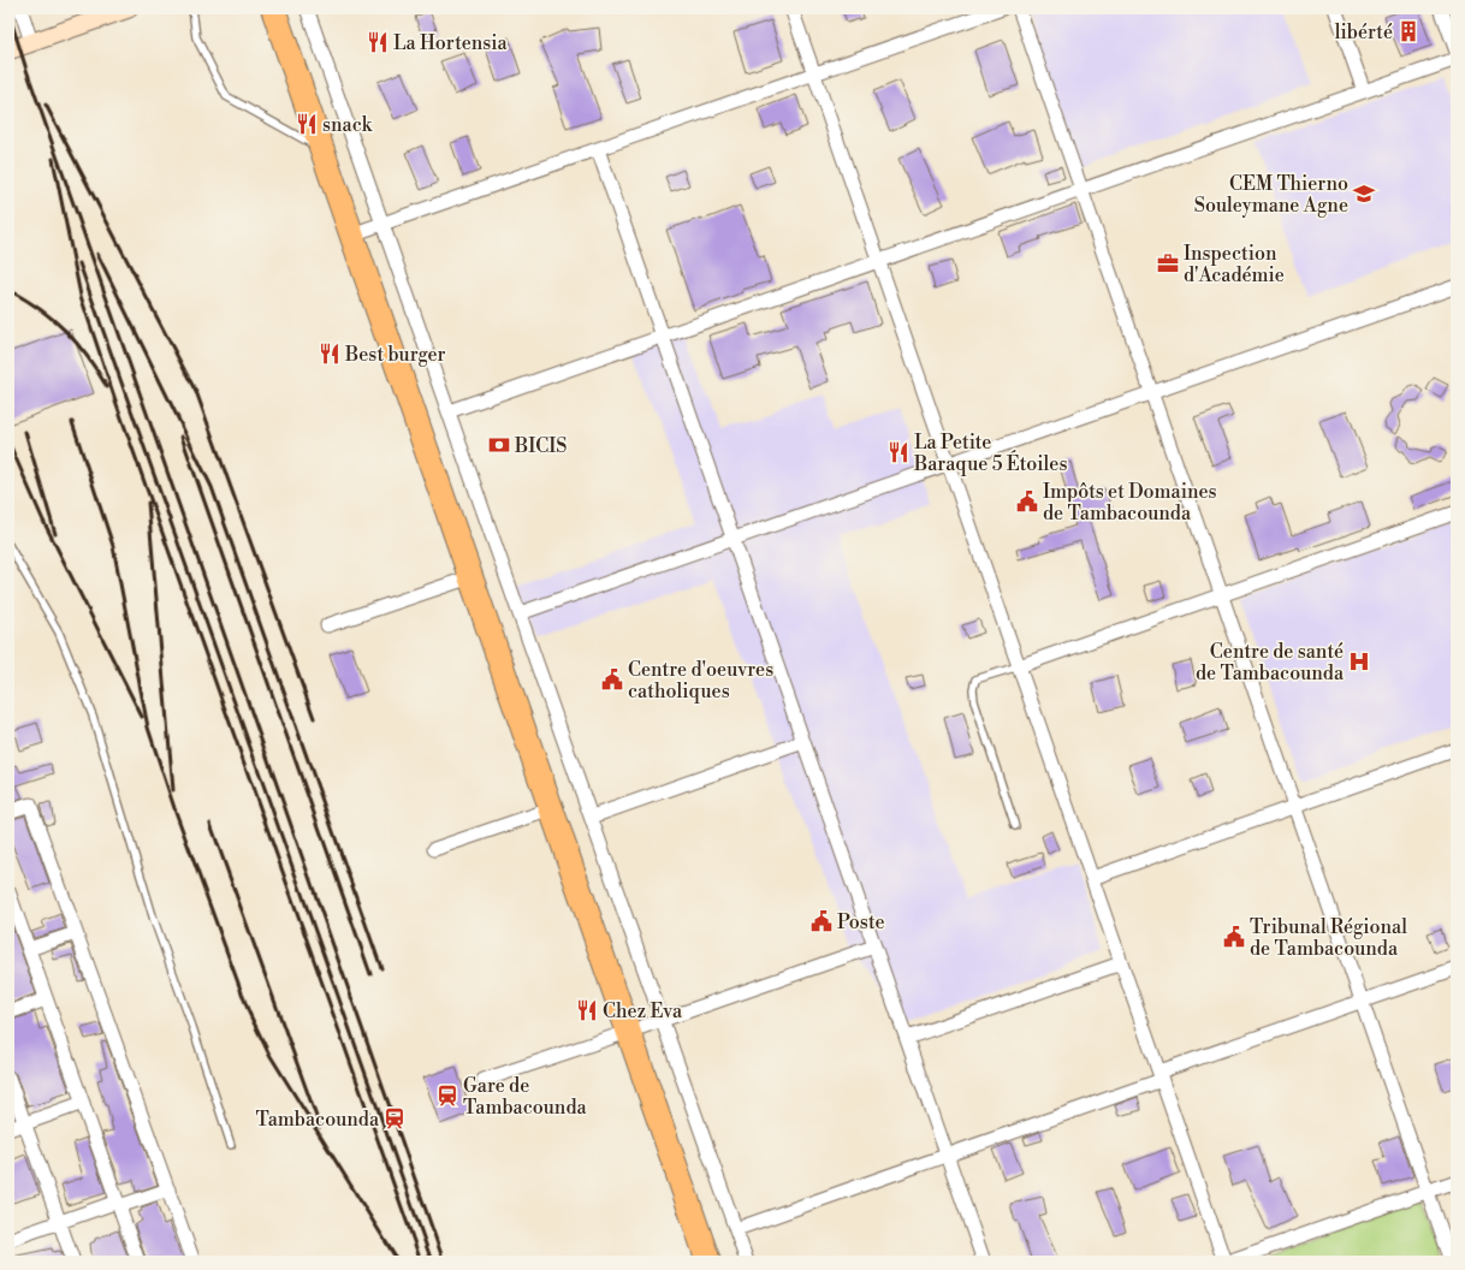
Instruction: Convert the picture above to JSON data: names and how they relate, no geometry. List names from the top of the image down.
{
  "places": {
    "building": ["libérté"],
    "restaurant": [
      "La Hortensia",
      "snack",
      "Best burger",
      "La Petite Baraque 5 Étoiles",
      "Chez Eva"
    ],
    "school or university": ["CEM Thierno Souleymane Agne"],
    "office": ["Inspection d'Académie"],
    "bank": ["BICIS"],
    "public building": [
      "Impôts et Domaines de Tambacounda",
      "Centre d'oeuvres catholiques",
      "Poste",
      "Tribunal Régional de Tambacounda"
    ],
    "hospital": ["Centre de santé de Tambacounda"],
    "station": ["Gare de Tambacounda", "Tambacounda"]
  }
}
